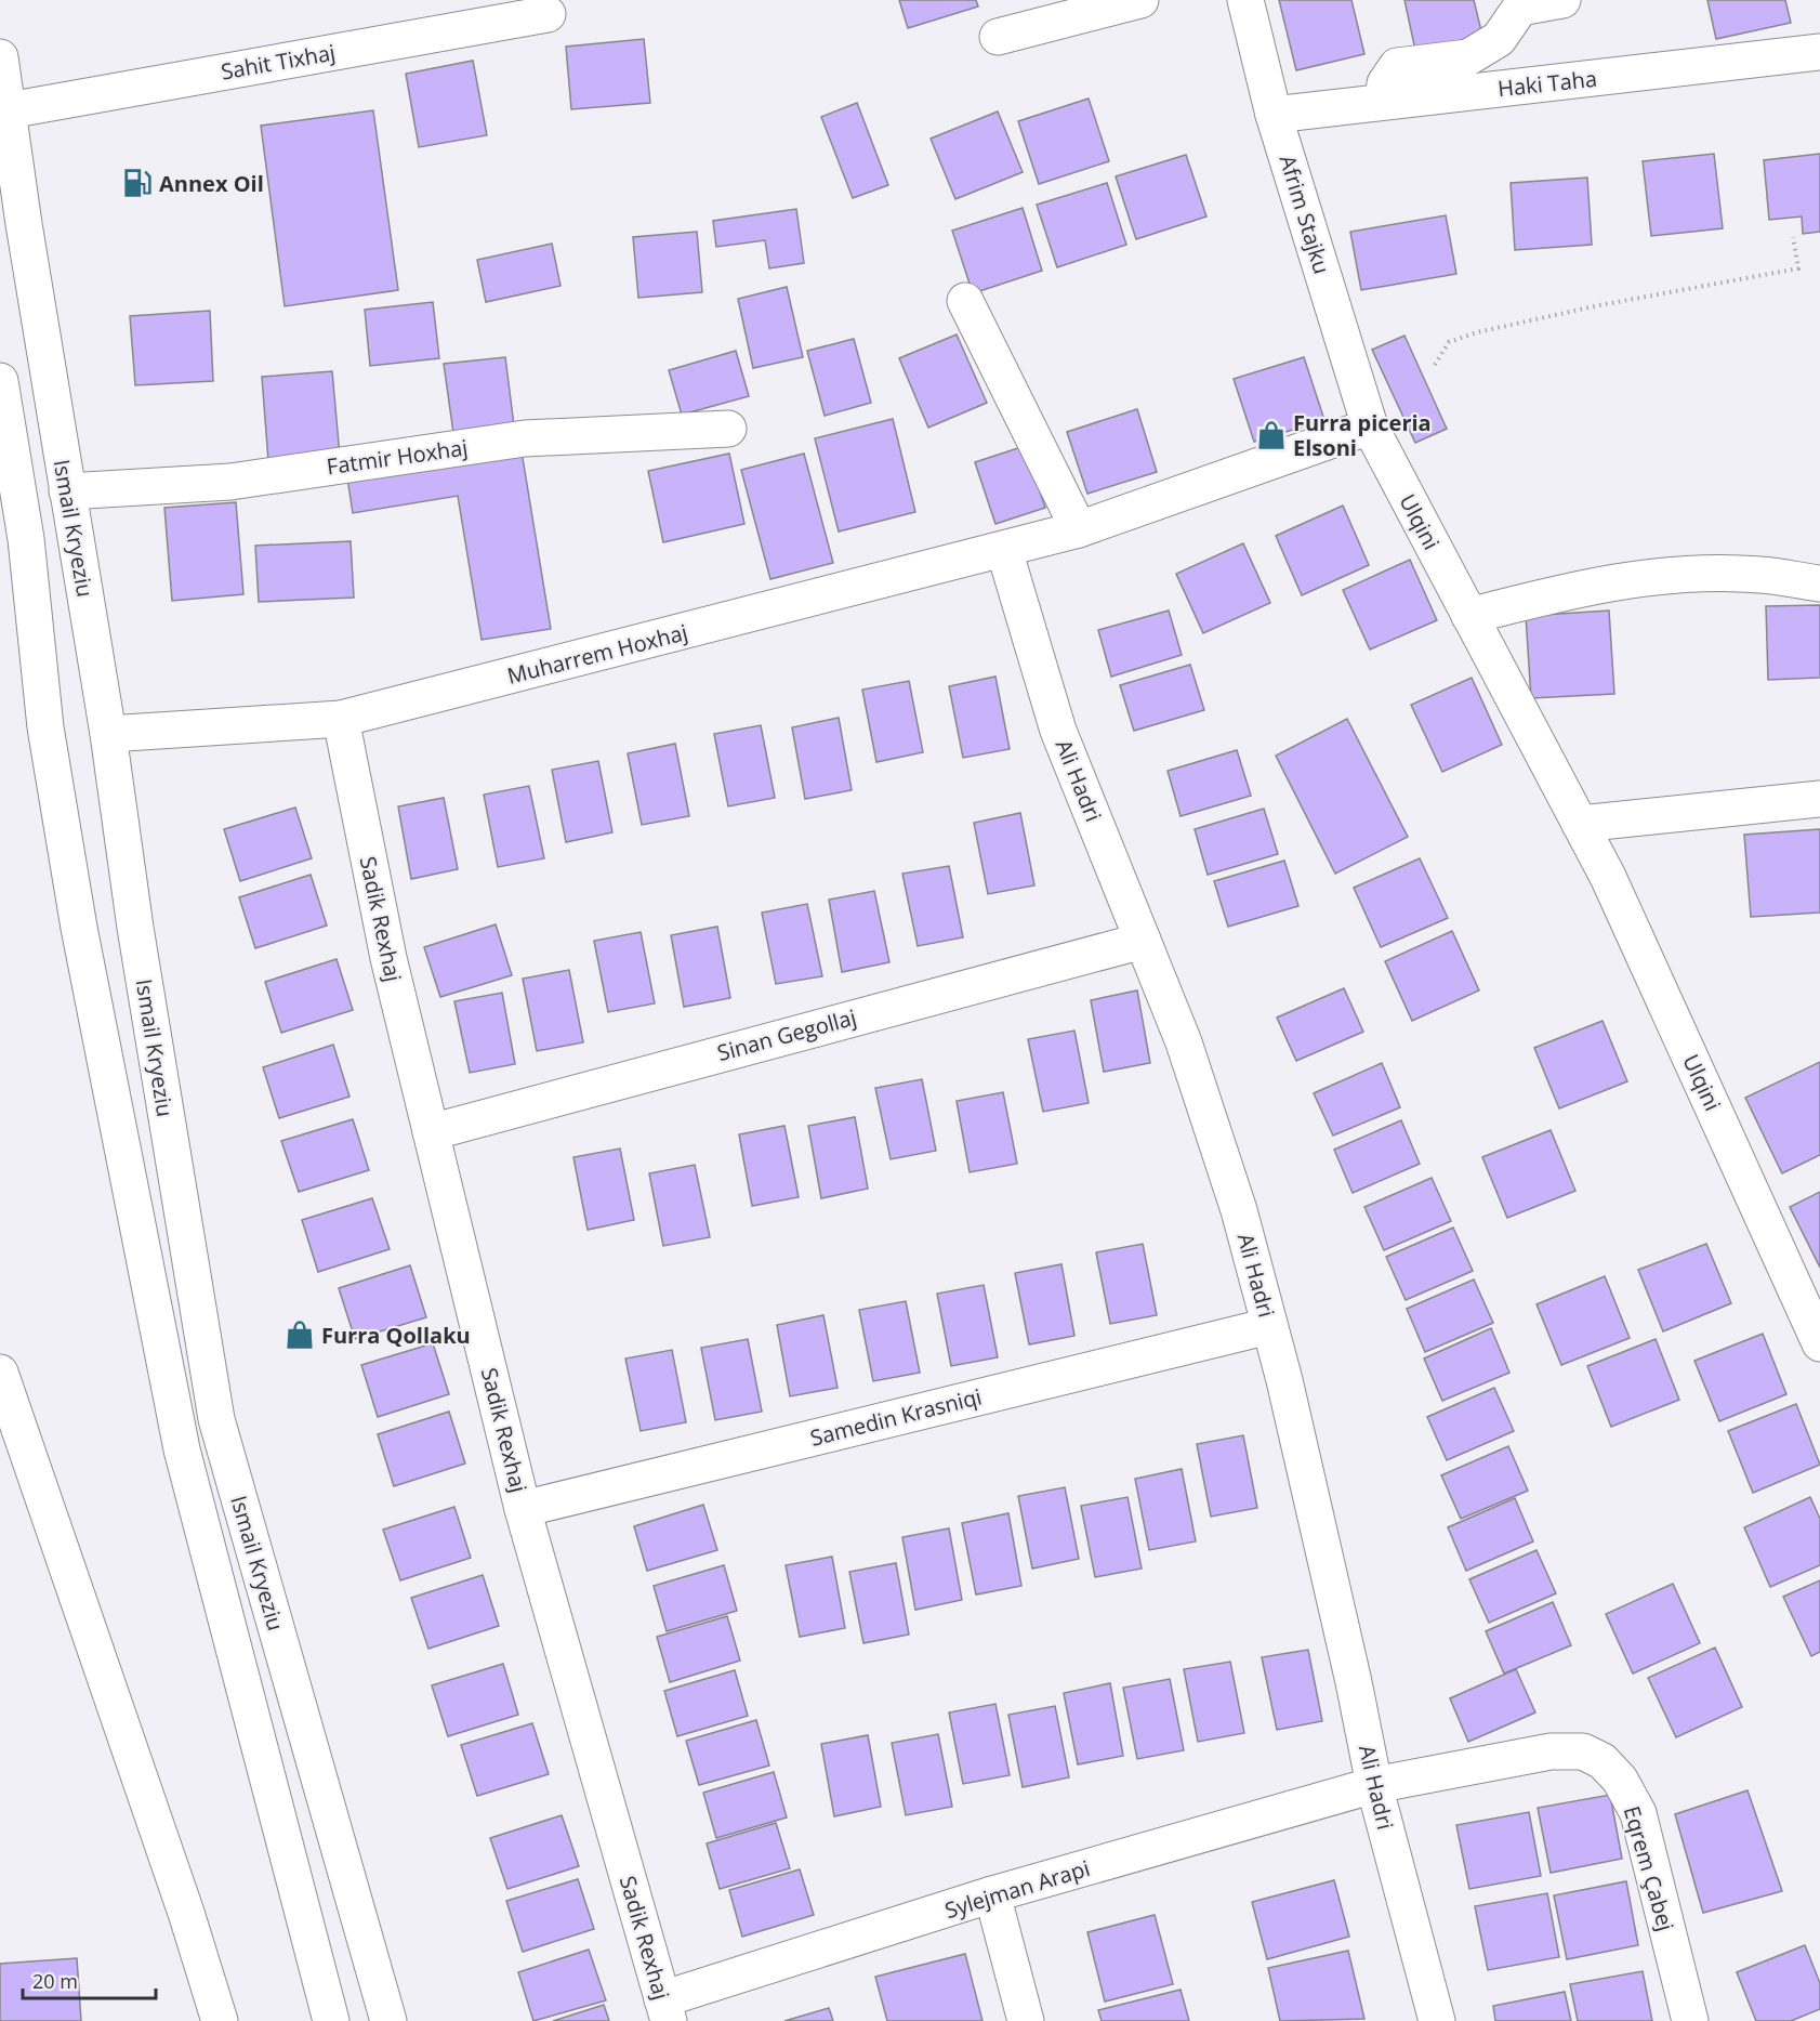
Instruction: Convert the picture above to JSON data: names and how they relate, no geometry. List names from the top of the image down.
{
  "streets": {
    "street": [
      "Sahit Tixhaj",
      "Haki Taha",
      "Afrim Stajku",
      "Fatmir Hoxhaj",
      "Ulqini",
      "Ismail Kryeziu",
      "Muharrem Hoxhaj",
      "Ali Hadri",
      "Sadik Rexhaj",
      "Sinan Gegollaj",
      "Samedin Krasniqi",
      "Eqrem Çabej",
      "Sylejman Arapi"
    ]
  },
  "crossings": [
    ["Sahit Tixhaj", "Ismail Kryeziu"],
    ["Haki Taha", "Afrim Stajku"],
    ["Afrim Stajku", "Ulqini"],
    ["Afrim Stajku", "Muharrem Hoxhaj"],
    ["Fatmir Hoxhaj", "Ismail Kryeziu"],
    ["Ulqini", "Muharrem Hoxhaj"],
    ["Ismail Kryeziu", "Muharrem Hoxhaj"],
    ["Muharrem Hoxhaj", "Ali Hadri"],
    ["Muharrem Hoxhaj", "Sadik Rexhaj"],
    ["Ali Hadri", "Sinan Gegollaj"],
    ["Ali Hadri", "Samedin Krasniqi"],
    ["Ali Hadri", "Eqrem Çabej"],
    ["Ali Hadri", "Sylejman Arapi"],
    ["Sadik Rexhaj", "Sinan Gegollaj"],
    ["Sadik Rexhaj", "Samedin Krasniqi"],
    ["Sadik Rexhaj", "Sylejman Arapi"],
    ["Eqrem Çabej", "Sylejman Arapi"]
  ],
  "places": {
    "fuel station": ["Annex Oil"],
    "shop": ["Furra piceria Elsoni", "Furra Qollaku"]
  },
  "scale_bar": "20 m"
}
